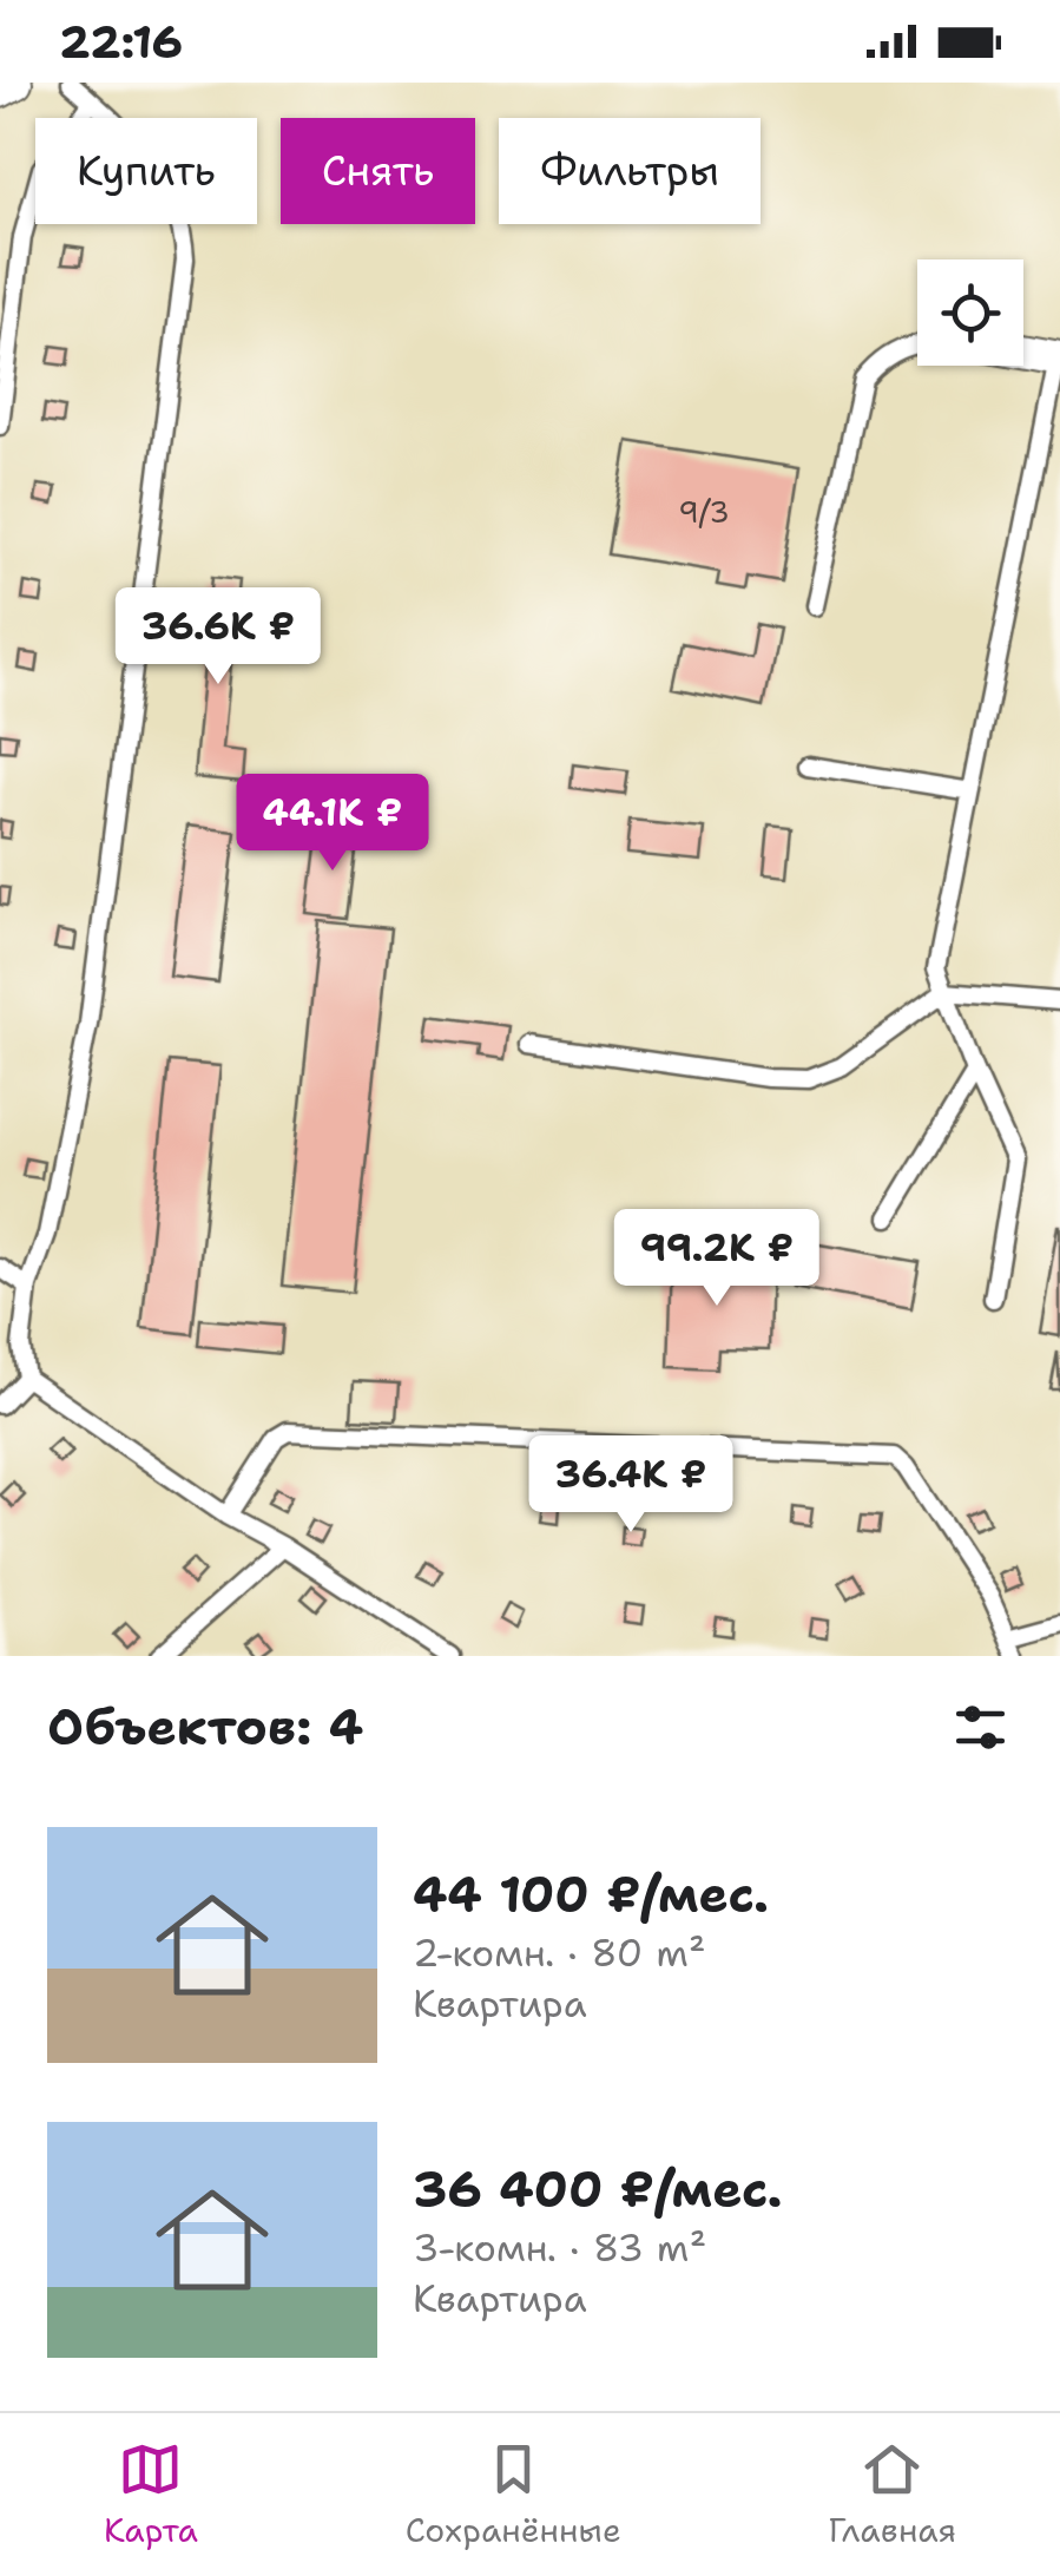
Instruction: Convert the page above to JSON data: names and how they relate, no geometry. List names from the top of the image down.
{
  "house_numbers": ["9/3"],
  "page": {
    "status": "22:16",
    "chip": ["Купить", "Снять", "Фильтры"],
    "price": [
      "36.6K ₽",
      "44.1K ₽",
      "99.2K ₽",
      "36.4K ₽"
    ],
    "heading": "Объектов: 4",
    "list": [
      {
        "name": "44 100 ₽/мес.",
        "note": "2-комн. · 80 m² · Квартира"
      },
      {
        "name": "36 400 ₽/мес.",
        "note": "3-комн. · 83 m² · Квартира"
      }
    ],
    "tabs": ["Карта", "Сохранённые", "Главная"]
  }
}
